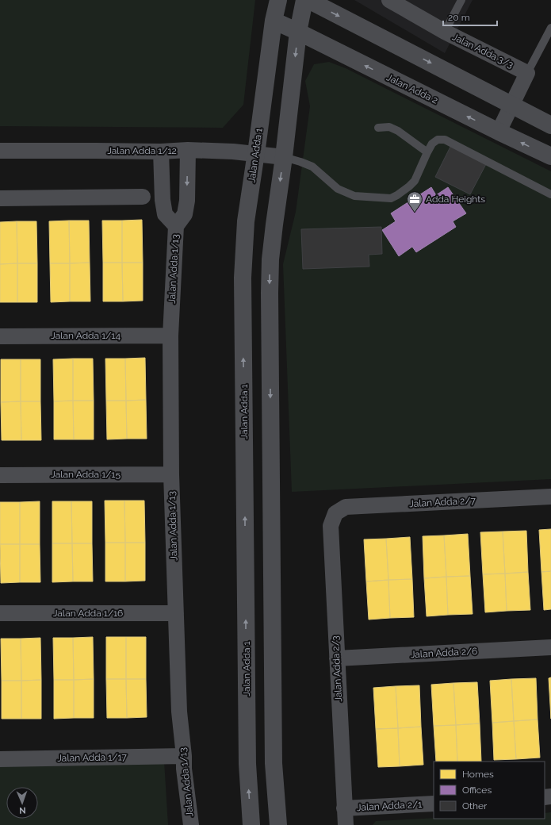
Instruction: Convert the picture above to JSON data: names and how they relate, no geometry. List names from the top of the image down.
{
  "streets": {
    "street": [
      "Jalan Adda 3/3",
      "Jalan Adda 2",
      "Jalan Adda 1/12",
      "Jalan Adda 1",
      "Jalan Adda 1/13",
      "Jalan Adda 1/14",
      "Jalan Adda 1/15",
      "Jalan Adda 2/7",
      "Jalan Adda 1/16",
      "Jalan Adda 2/6",
      "Jalan Adda 2/3",
      "Jalan Adda 1/17",
      "Jalan Adda 2/1"
    ]
  },
  "crossings": [
    ["Jalan Adda 2", "Jalan Adda 1"],
    ["Jalan Adda 1/12", "Jalan Adda 1"],
    ["Jalan Adda 1/13", "Jalan Adda 1/14"],
    ["Jalan Adda 1/13", "Jalan Adda 1/15"],
    ["Jalan Adda 1/13", "Jalan Adda 1/16"],
    ["Jalan Adda 1/13", "Jalan Adda 1/17"],
    ["Jalan Adda 2/7", "Jalan Adda 2/3"],
    ["Jalan Adda 2/6", "Jalan Adda 2/3"],
    ["Jalan Adda 2/3", "Jalan Adda 2/1"]
  ],
  "places": {
    "office": ["Adda Heights"]
  },
  "legend": ["Homes", "Offices", "Other"],
  "scale_bar": "20 m",
  "north": "bottom"
}
